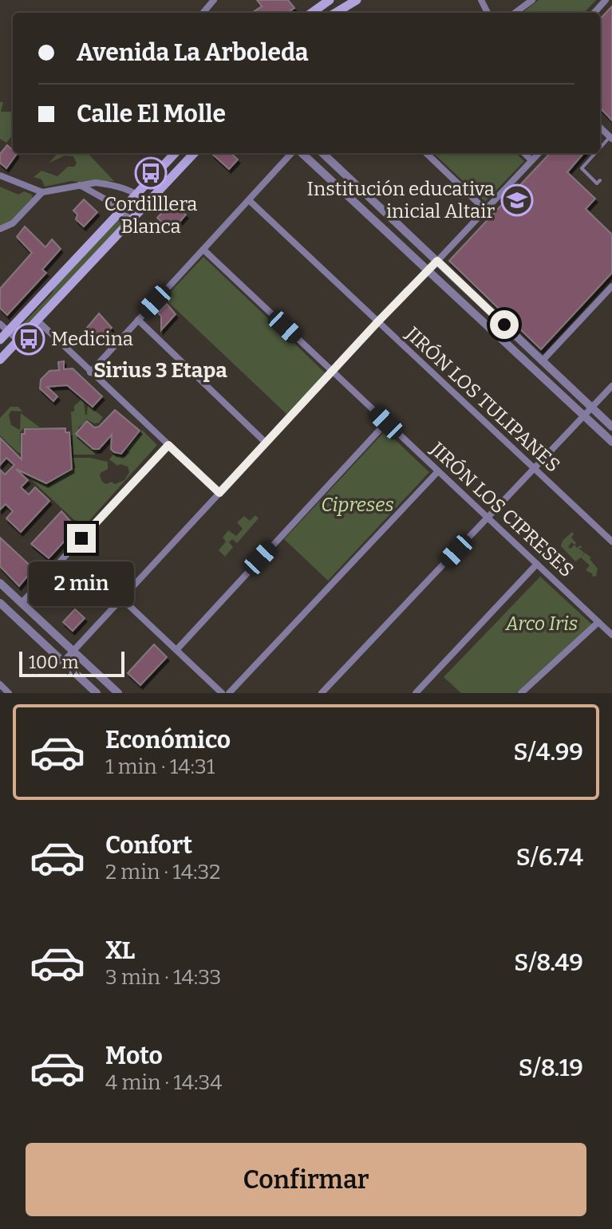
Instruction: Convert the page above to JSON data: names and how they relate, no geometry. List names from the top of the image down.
{
  "streets": {
    "street": ["JIRÓN LOS TULIPANES", "JIRÓN LOS CIPRESES"]
  },
  "districts": ["Sirius 3 Etapa"],
  "parks": ["Cipreses", "Arco Iris"],
  "places": {
    "bus stop": ["Cordilllera Blanca", "Medicina"],
    "school or university": ["Institución educativa inicial Altair"]
  },
  "scale_bar": "100 m",
  "page": {
    "banner": ["Avenida La Arboleda", "Calle El Molle"],
    "bubble": "2 min",
    "scale": "100 m",
    "list": [
      {
        "name": "Económico",
        "note": "1 min · 14:31",
        "value": "S/4.99"
      },
      {
        "name": "Confort",
        "note": "2 min · 14:32",
        "value": "S/6.74"
      },
      {
        "name": "XL",
        "note": "3 min · 14:33",
        "value": "S/8.49"
      },
      {
        "name": "Moto",
        "note": "4 min · 14:34",
        "value": "S/8.19"
      }
    ],
    "buttons": "Confirmar"
  }
}
